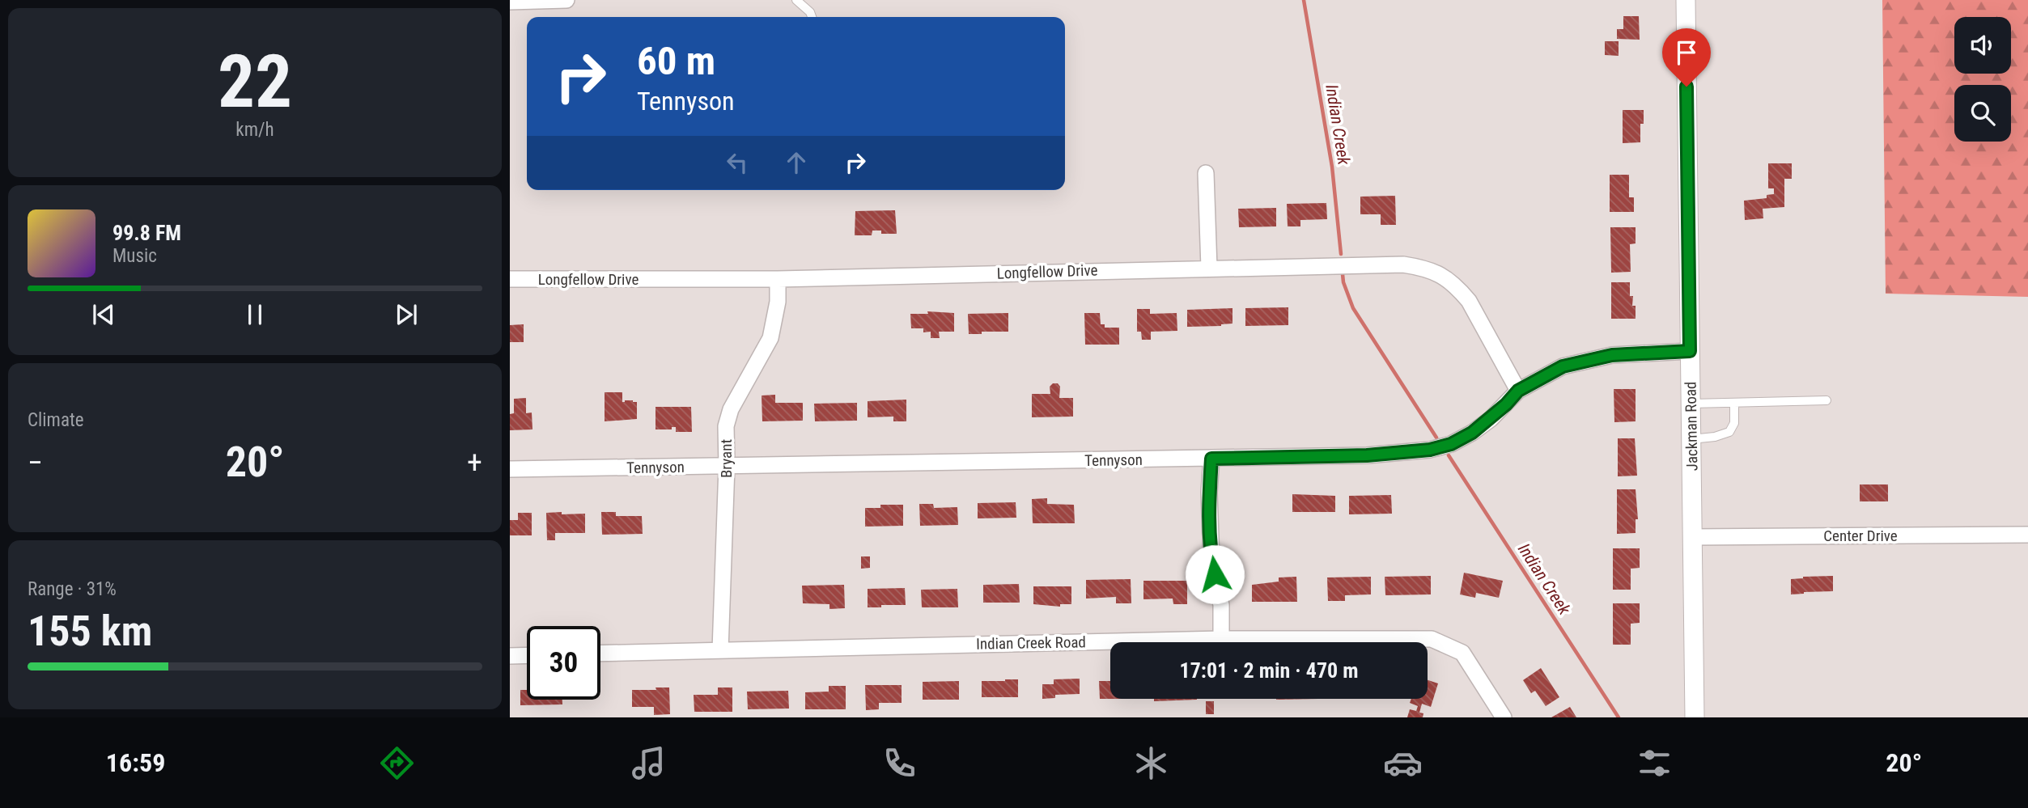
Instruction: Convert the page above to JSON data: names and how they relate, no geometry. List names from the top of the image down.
{
  "streets": {
    "street": [
      "Longfellow Drive",
      "Jackman Road",
      "Bryant",
      "Tennyson",
      "Center Drive",
      "Indian Creek Road"
    ]
  },
  "crossings": [
    ["Longfellow Drive", "Bryant"],
    ["Longfellow Drive", "Tennyson"],
    ["Jackman Road", "Tennyson"],
    ["Jackman Road", "Center Drive"],
    ["Bryant", "Tennyson"],
    ["Bryant", "Indian Creek Road"]
  ],
  "water": ["Indian Creek"],
  "page": {
    "tile": [
      ["22", "km/h"],
      "Climate",
      ["Range · 31%", "155 km"]
    ],
    "turn": ["60 m", "Tennyson"],
    "song": ["99.8 FM", "Music"],
    "heat": ["−", "20°", "+"],
    "limit": "30",
    "trip": "17:01 · 2 min · 470 m",
    "tabs": ["16:59", "20°"]
  }
}
